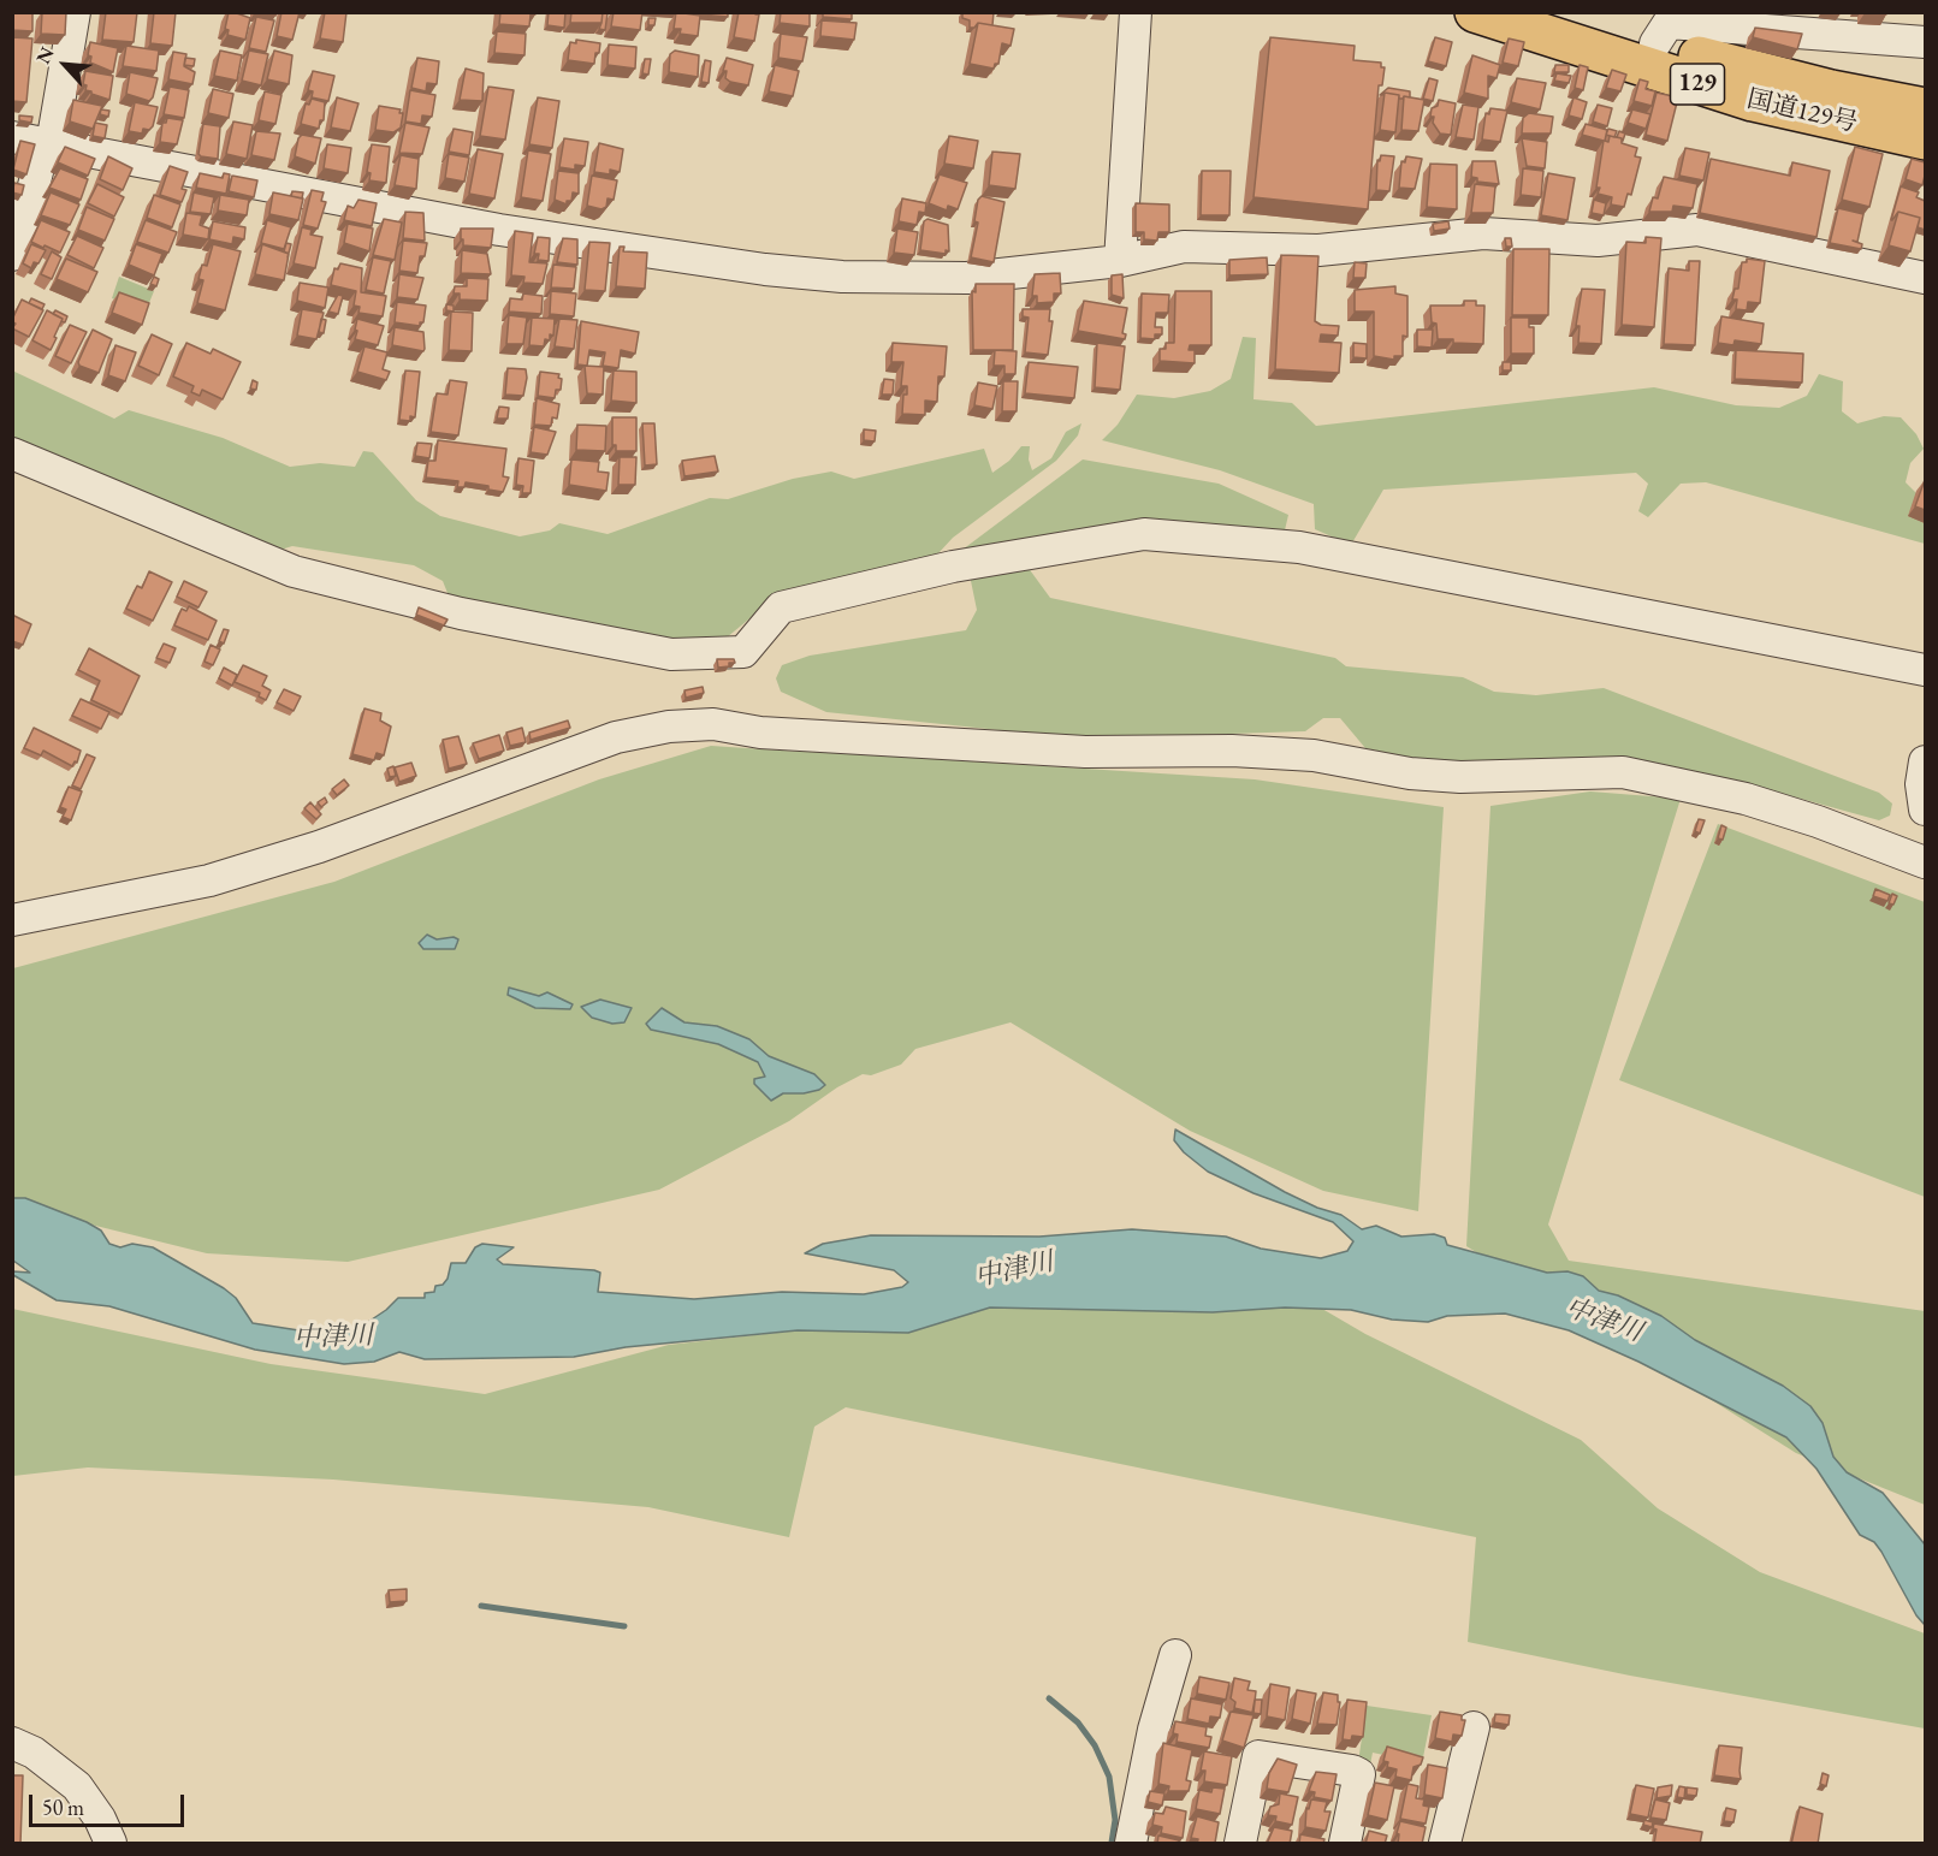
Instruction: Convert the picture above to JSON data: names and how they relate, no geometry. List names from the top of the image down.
{
  "streets": {
    "highway": ["129", "国道129号"]
  },
  "water": ["中津川"],
  "scale_bar": "50 m",
  "north": "top left"
}
